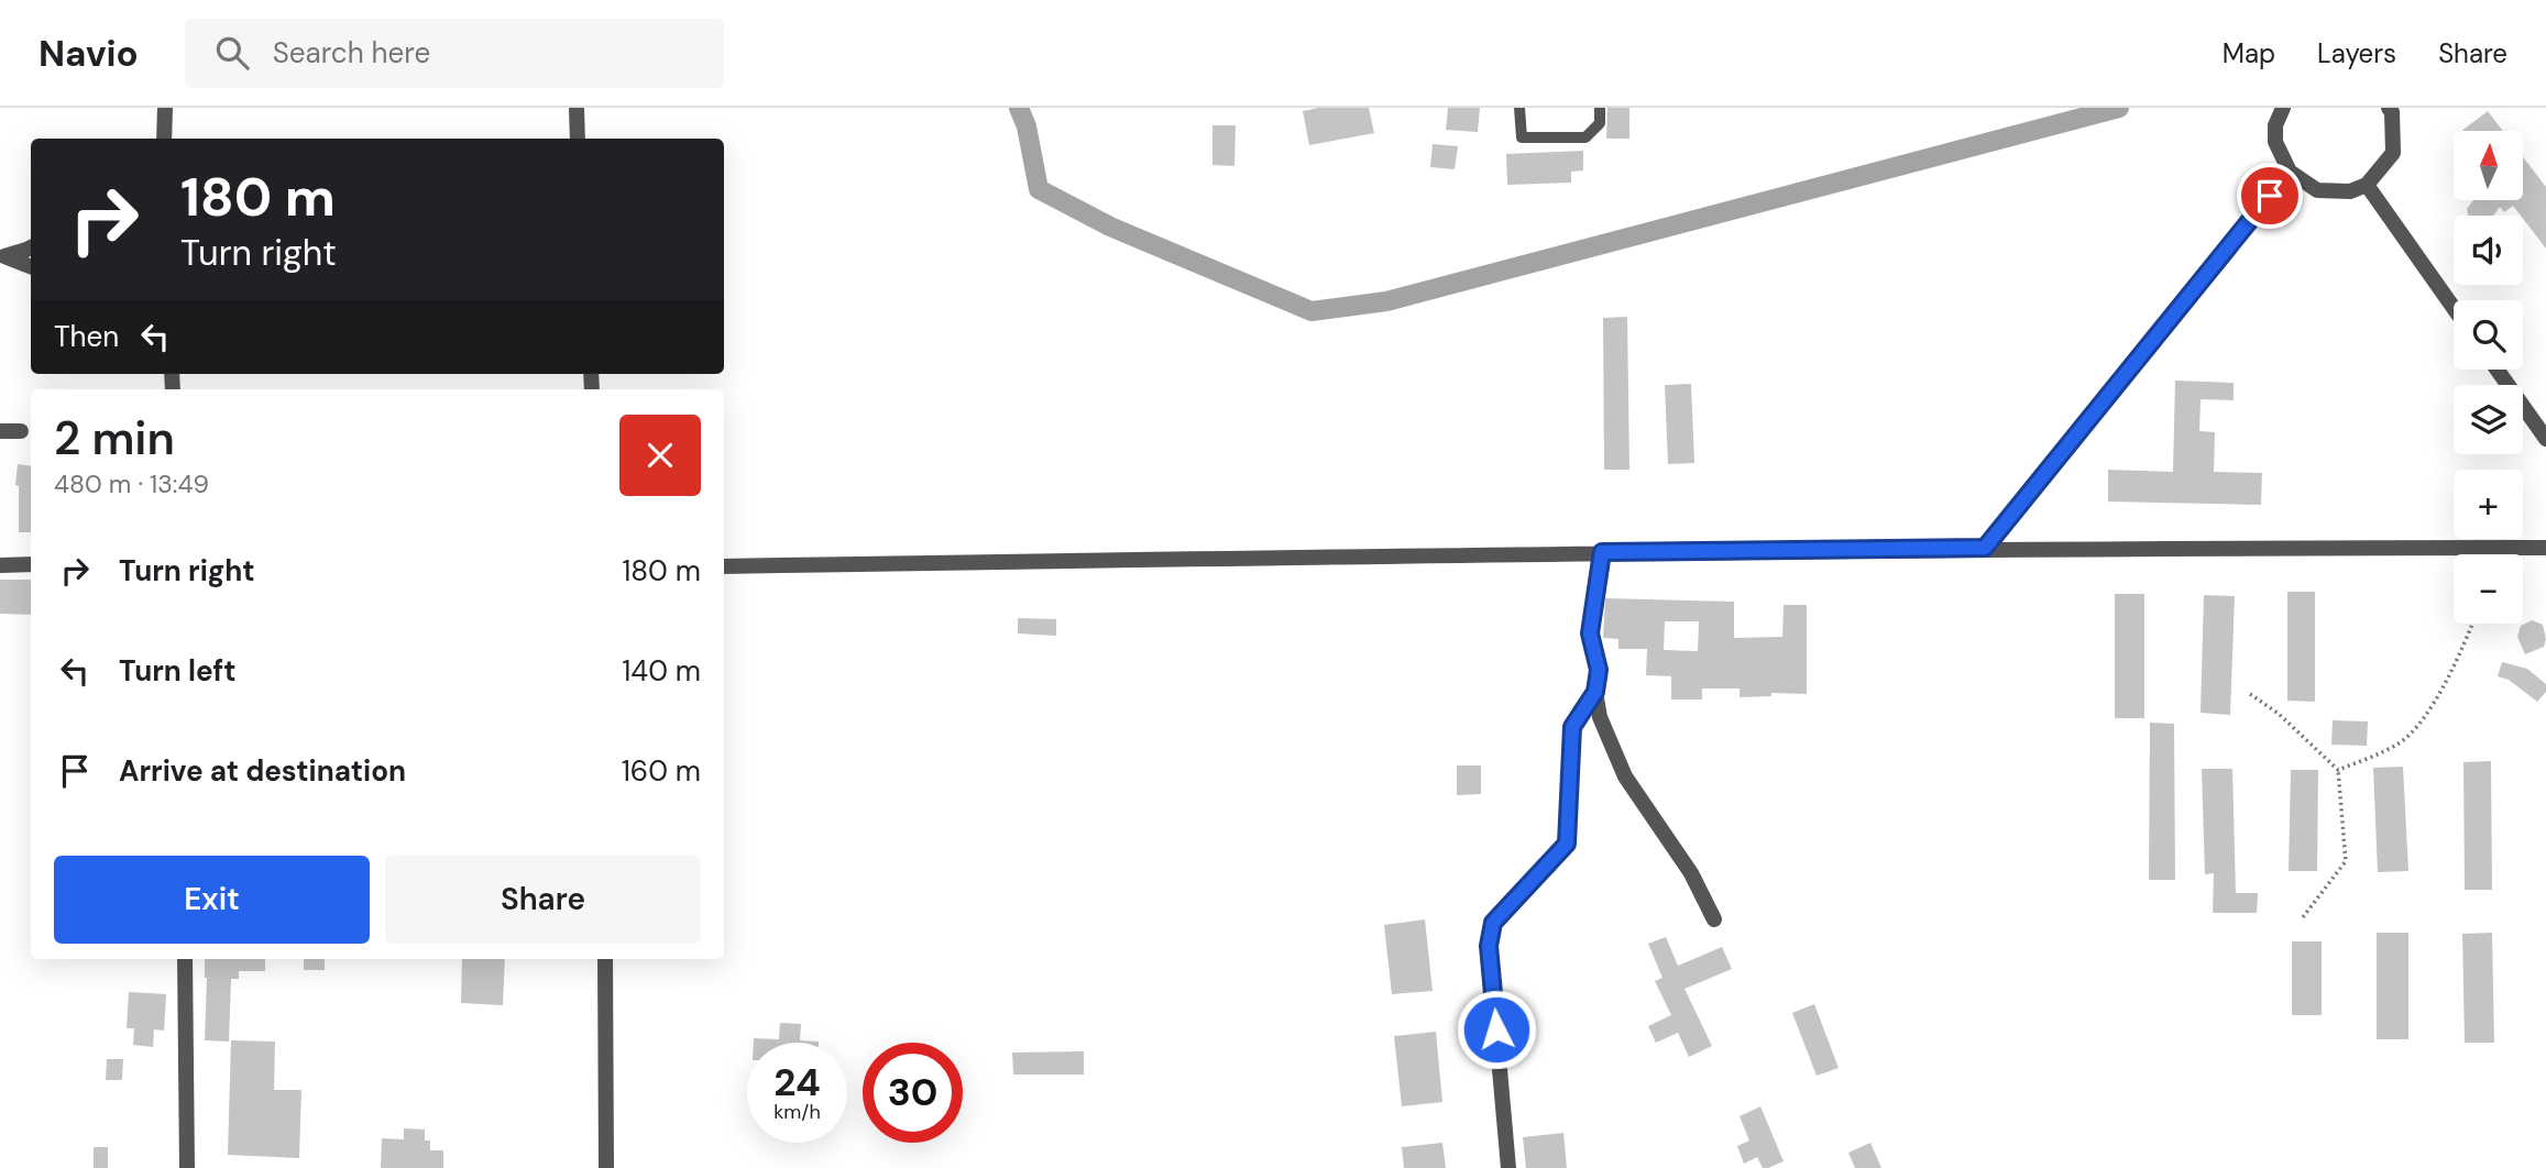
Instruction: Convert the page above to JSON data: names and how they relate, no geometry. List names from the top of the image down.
{
  "north": "top",
  "page": {
    "header": "Navio",
    "search": "Search here",
    "nav": ["Map", "Layers", "Share"],
    "map_buttons": ["+", "−"],
    "turn": ["180 m", "Turn right"],
    "then": "Then",
    "heading": ["2 min", "480 m · 13:49"],
    "list": [
      {
        "name": "Turn right",
        "value": "180 m"
      },
      {
        "name": "Turn left",
        "value": "140 m"
      },
      {
        "name": "Arrive at destination",
        "value": "160 m"
      }
    ],
    "buttons": ["Exit", "Share"],
    "speed": "24 km/h",
    "limit": "30"
  }
}
